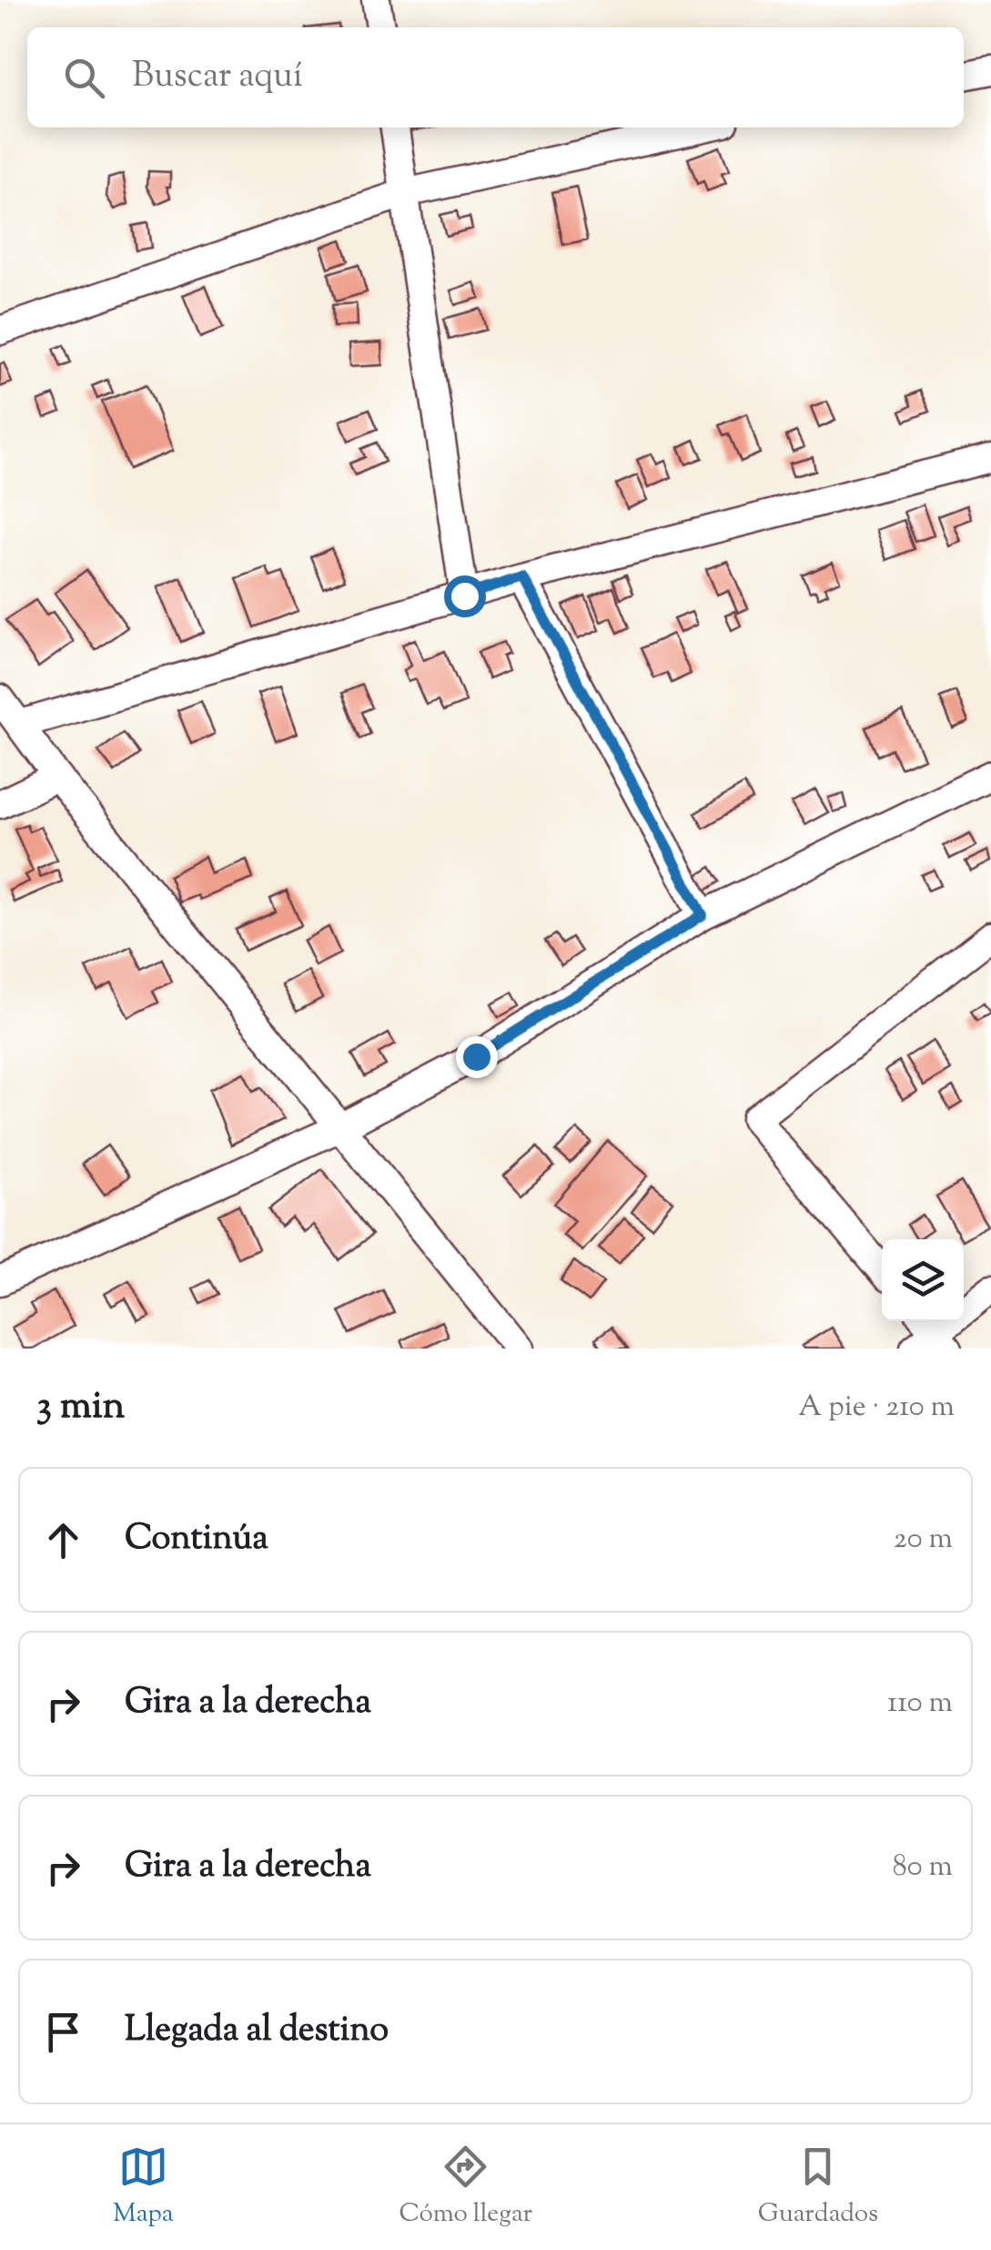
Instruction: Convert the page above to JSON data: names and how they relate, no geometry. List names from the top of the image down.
{
  "page": {
    "search": "Buscar aquí",
    "heading": ["3 min", "A pie · 210 m"],
    "list": [
      ["Continúa", "20 m"],
      ["Gira a la derecha", "110 m"],
      ["Gira a la derecha", "80 m"],
      "Llegada al destino"
    ],
    "nav": ["Mapa", "Cómo llegar", "Guardados"]
  }
}
